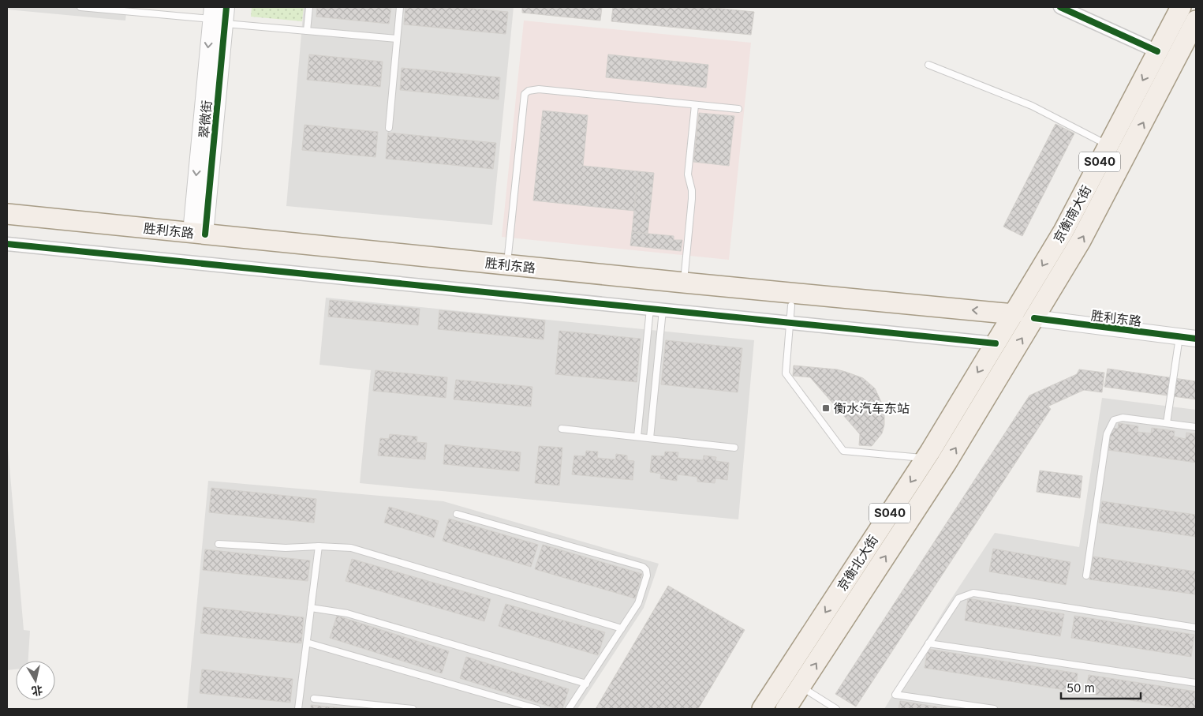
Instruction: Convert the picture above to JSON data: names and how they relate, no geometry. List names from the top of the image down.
{
  "streets": {
    "main road": [
      "S040",
      "京衡南大街",
      "胜利东路",
      "京衡北大街"
    ],
    "street": ["翠微街"]
  },
  "crossings": [
    ["翠微街", "胜利东路"],
    ["京衡南大街", "胜利东路"],
    ["京衡南大街", "京衡北大街"],
    ["胜利东路", "京衡北大街"]
  ],
  "places": {
    "transit": ["衡水汽车东站"]
  },
  "scale_bar": "50 m",
  "north": "bottom"
}
